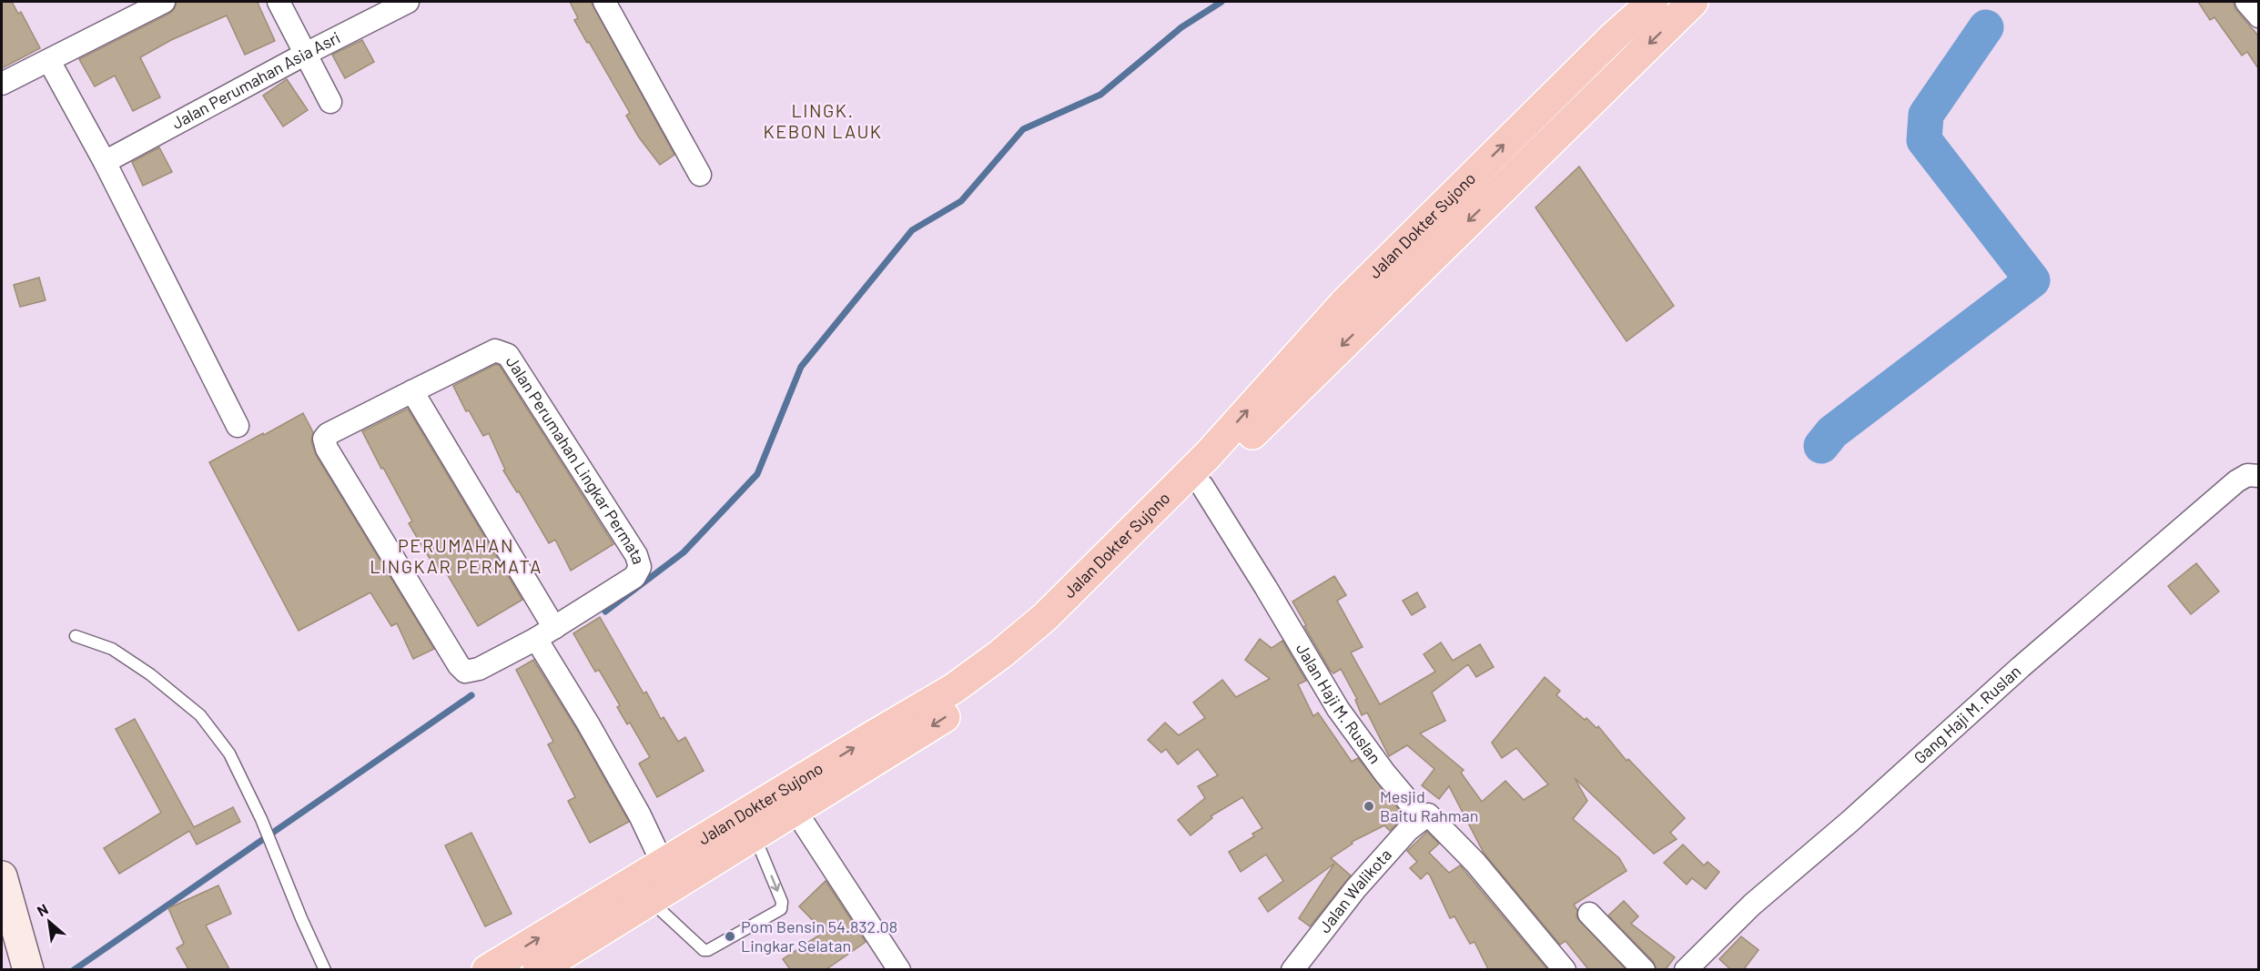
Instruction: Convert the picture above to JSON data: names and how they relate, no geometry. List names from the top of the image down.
{
  "streets": {
    "highway": ["Jalan Dokter Sujono"],
    "street": [
      "Jalan Perumahan Asia Asri",
      "Jalan Perumahan Lingkar Permata",
      "Jalan Haji M. Ruslan",
      "Gang Haji M. Ruslan",
      "Jalan Walikota"
    ]
  },
  "crossings": [
    ["Jalan Haji M. Ruslan", "Jalan Walikota"]
  ],
  "districts": ["LINGK. KEBON LAUK", "PERUMAHAN LINGKAR PERMATA"],
  "places": ["Mesjid Baitu Rahman", "Pom Bensin 54.832.08 Lingkar Selatan"],
  "north": "top left"
}
